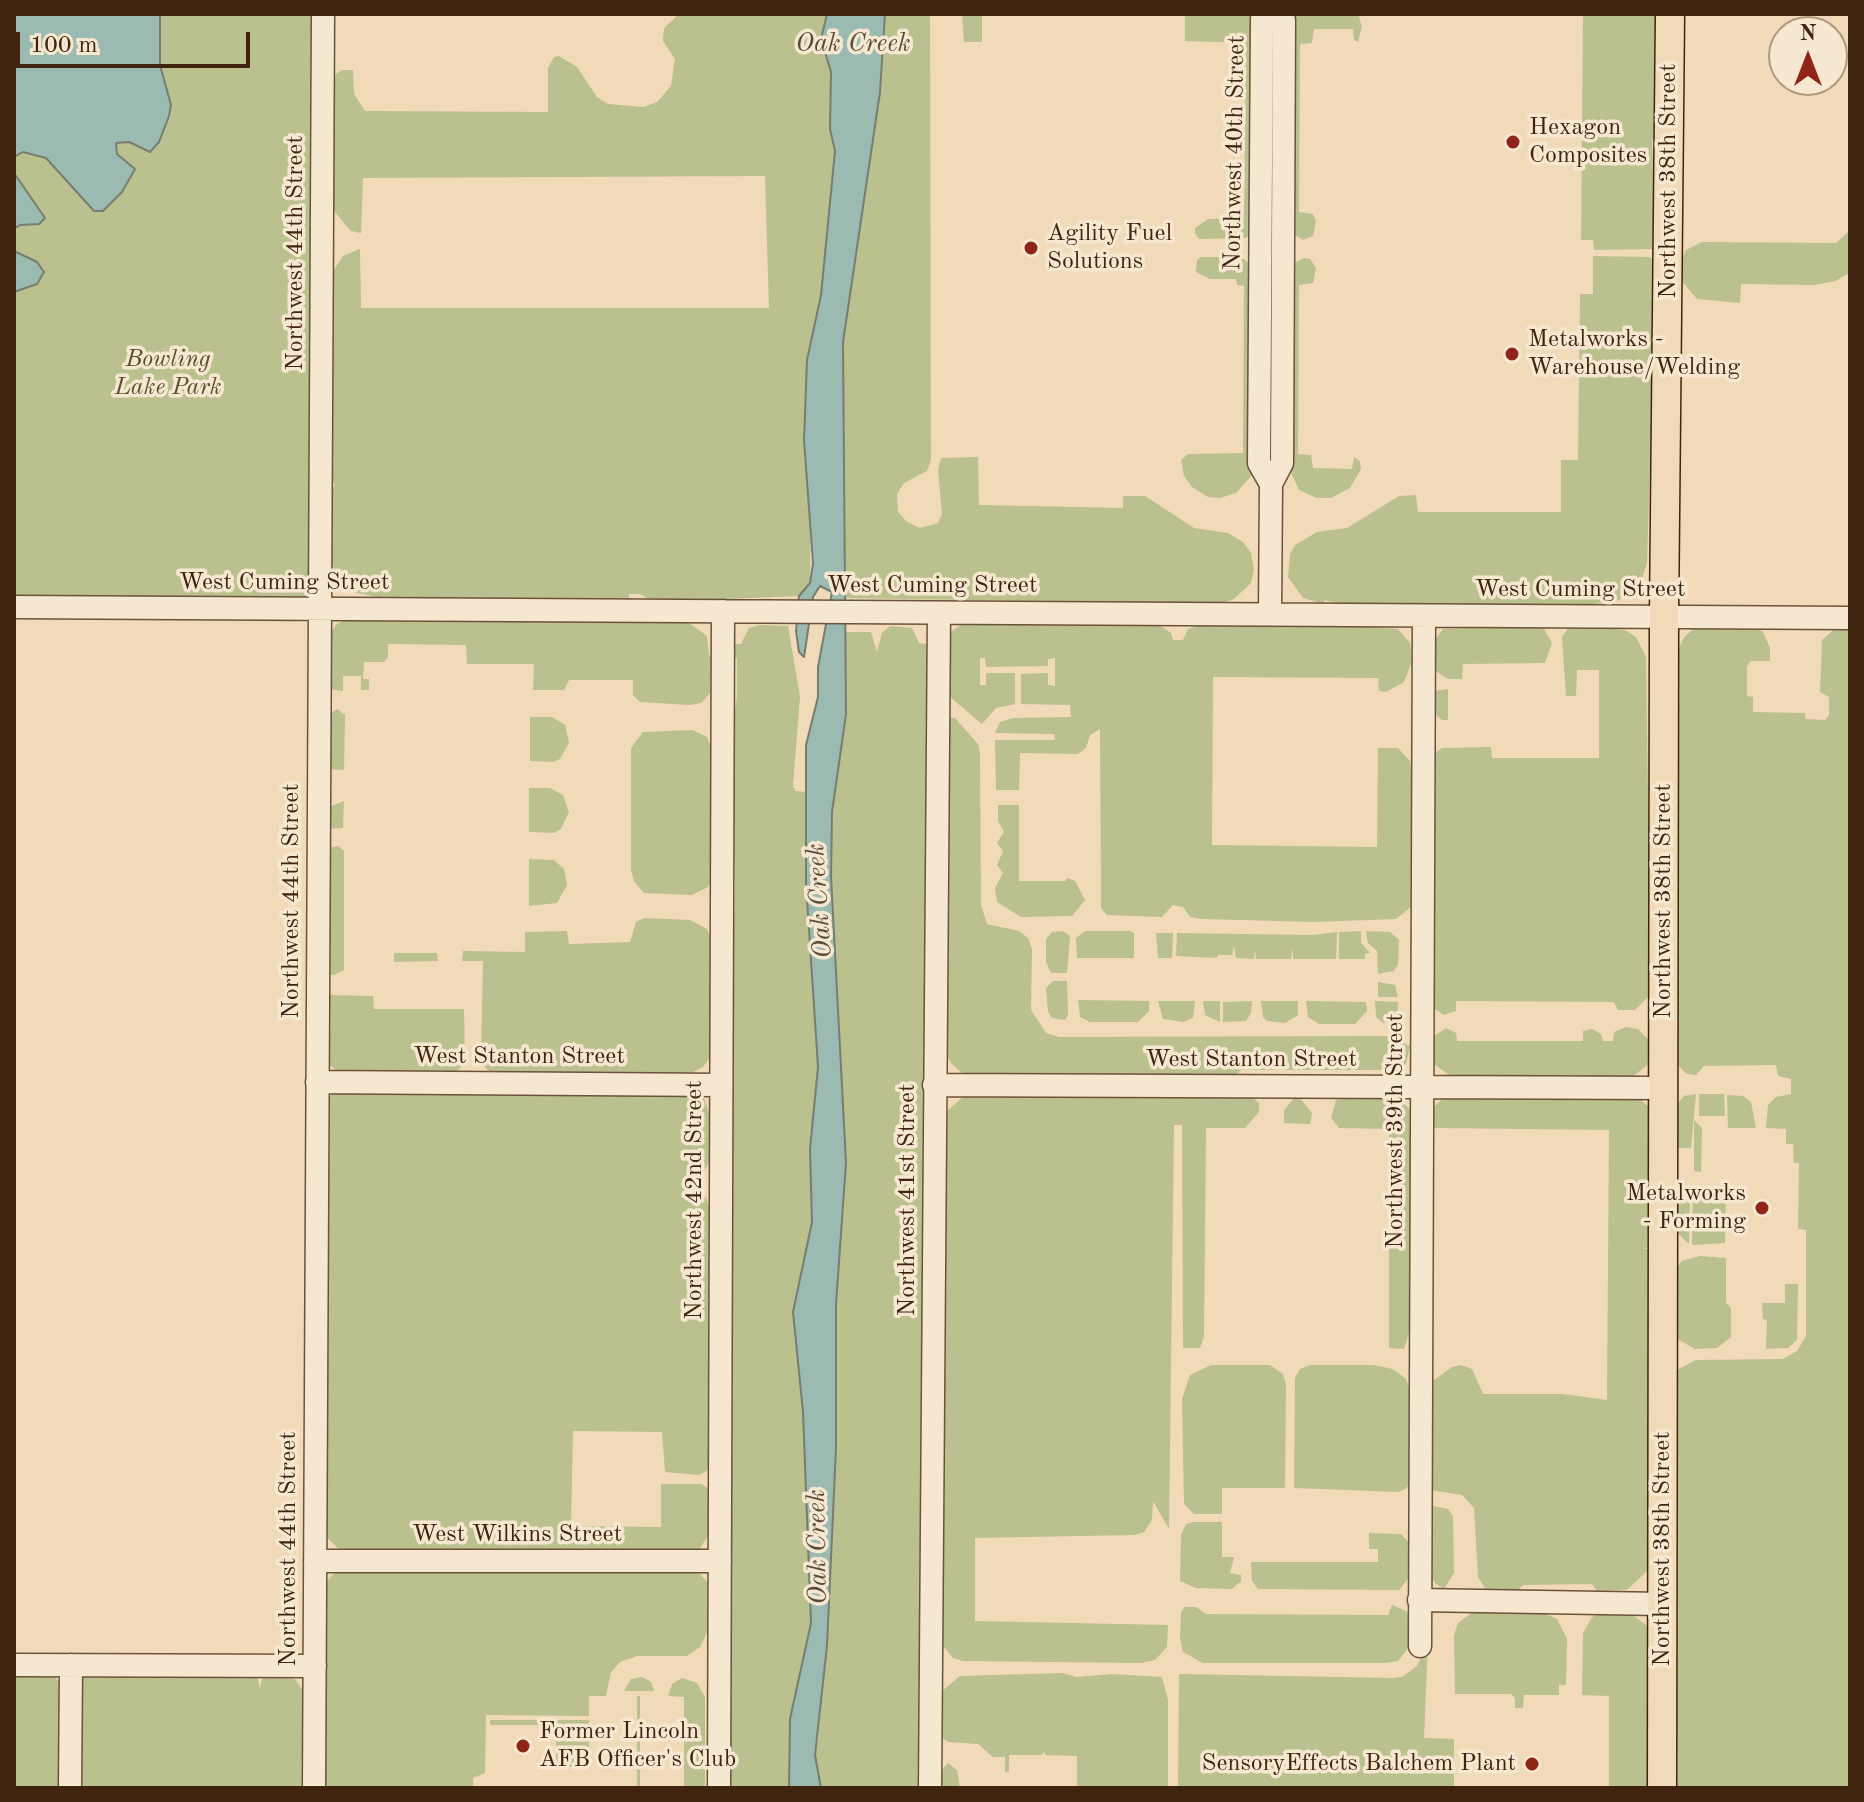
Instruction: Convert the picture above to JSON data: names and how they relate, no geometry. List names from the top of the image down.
{
  "streets": {
    "main road": ["Northwest 38th Street"],
    "street": [
      "Northwest 40th Street",
      "Northwest 44th Street",
      "West Cuming Street",
      "West Stanton Street",
      "Northwest 39th Street",
      "Northwest 42nd Street",
      "Northwest 41st Street",
      "West Wilkins Street"
    ]
  },
  "crossings": [
    ["Northwest 40th Street", "West Cuming Street"],
    ["Northwest 38th Street", "West Cuming Street"],
    ["Northwest 38th Street", "West Stanton Street"],
    ["Northwest 44th Street", "West Cuming Street"],
    ["Northwest 44th Street", "West Stanton Street"],
    ["Northwest 44th Street", "West Wilkins Street"],
    ["West Cuming Street", "Northwest 39th Street"],
    ["West Cuming Street", "Northwest 42nd Street"],
    ["West Cuming Street", "Northwest 41st Street"],
    ["West Stanton Street", "Northwest 39th Street"],
    ["West Stanton Street", "Northwest 42nd Street"],
    ["West Stanton Street", "Northwest 41st Street"],
    ["Northwest 42nd Street", "West Wilkins Street"]
  ],
  "water": ["Oak Creek"],
  "parks": ["Bowling Lake Park"],
  "places": [
    "Hexagon Composites",
    "Agility Fuel Solutions",
    "Metalworks - Warehouse/Welding",
    "Metalworks - Forming",
    "Former Lincoln AFB Officer's Club",
    "SensoryEffects Balchem Plant"
  ],
  "scale_bar": "100 m",
  "north": "top"
}
